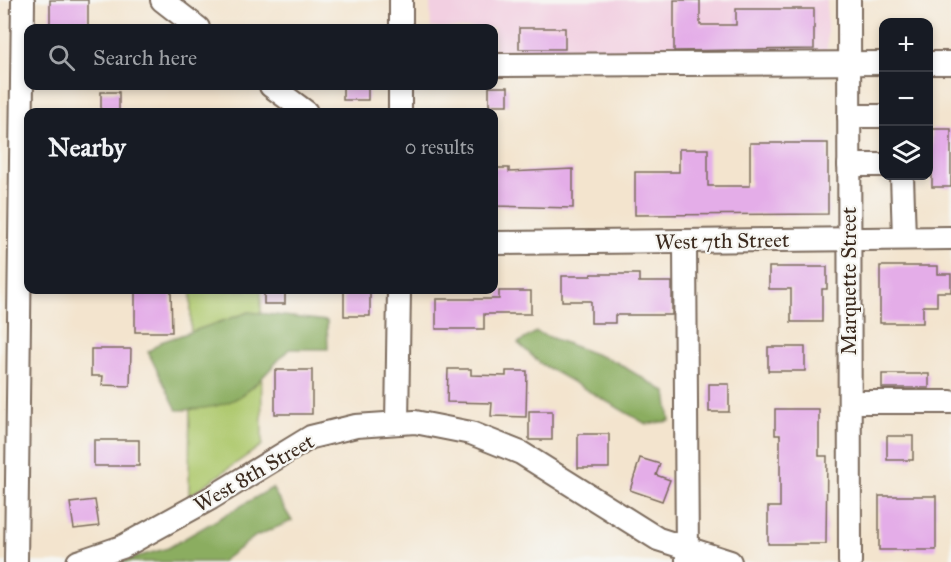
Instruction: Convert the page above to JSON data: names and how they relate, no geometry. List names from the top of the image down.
{
  "streets": {
    "street": ["West 7th Street", "Marquette Street", "West 8th Street"]
  },
  "crossings": [
    ["West 7th Street", "Marquette Street"]
  ],
  "page": {
    "map_buttons": ["+", "−"],
    "search": "Search here",
    "heading": ["Nearby", "0 results"]
  }
}
